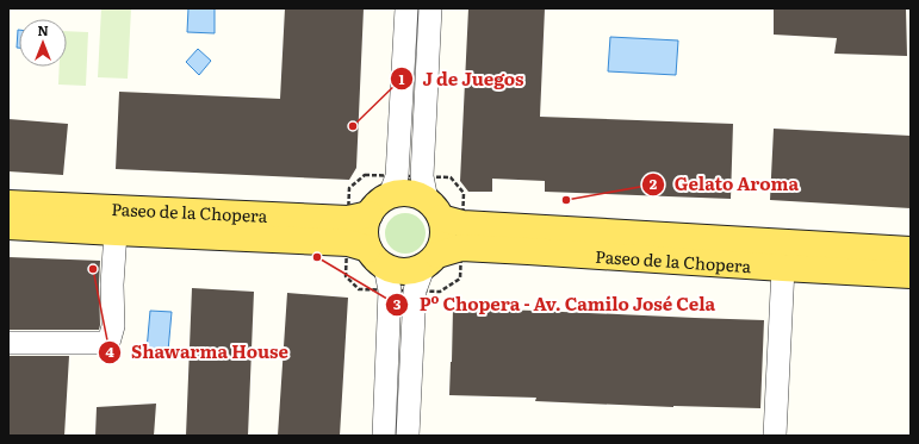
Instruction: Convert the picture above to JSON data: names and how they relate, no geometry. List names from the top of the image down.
{
  "streets": {
    "main road": ["Paseo de la Chopera"]
  },
  "places": [
    "J de Juegos",
    "Gelato Aroma",
    "Pº Chopera - Av. Camilo José Cela",
    "Shawarma House"
  ],
  "north": "top"
}
